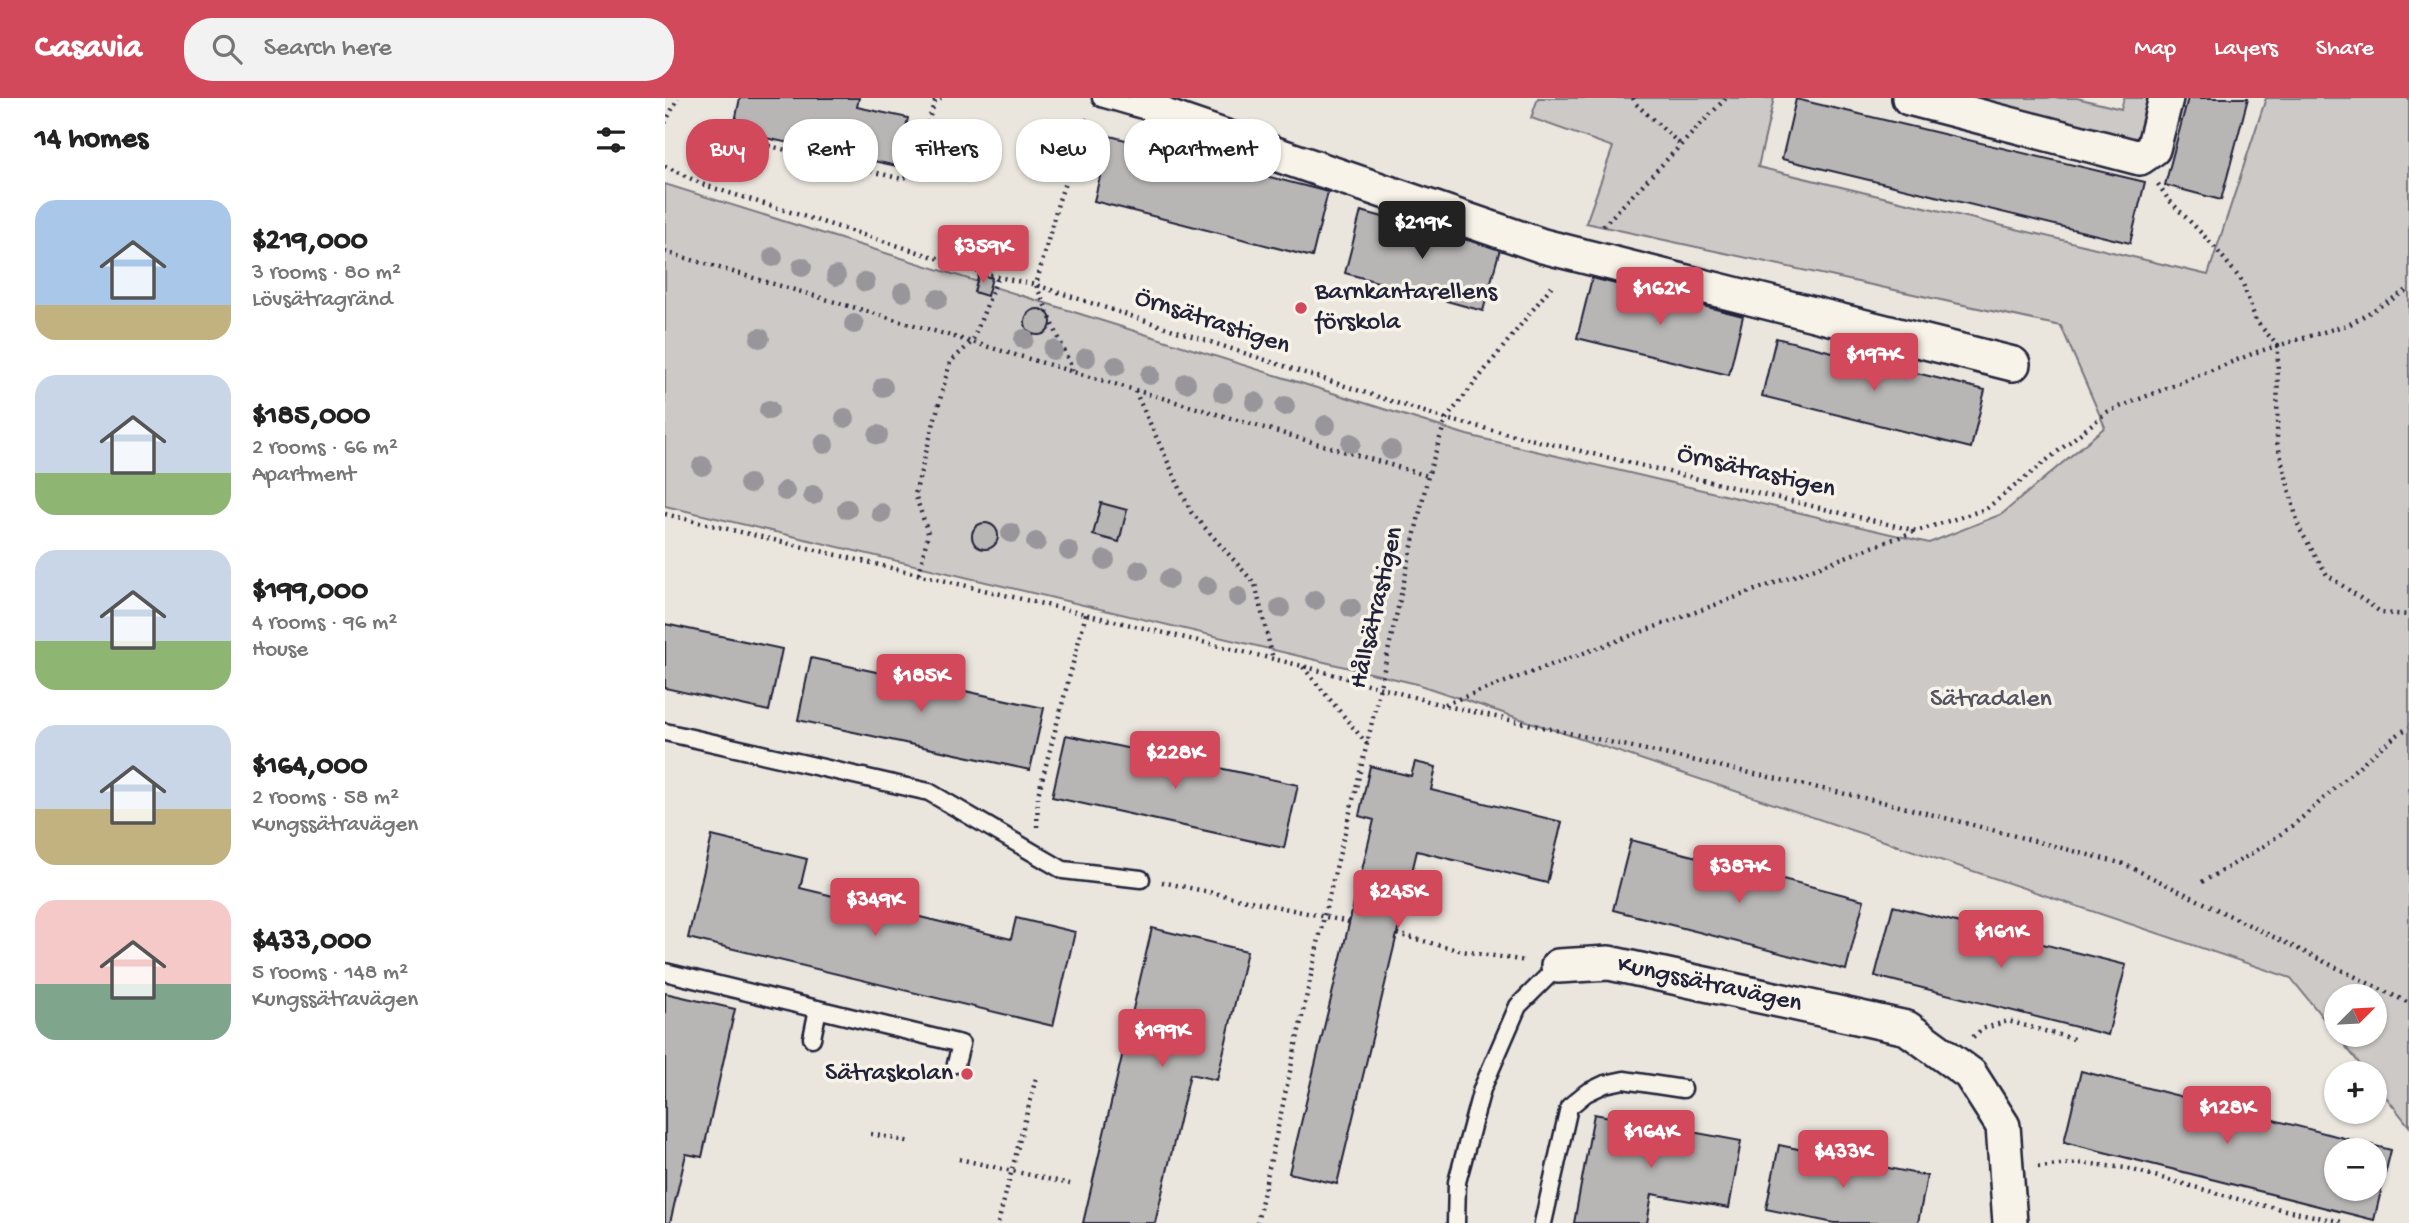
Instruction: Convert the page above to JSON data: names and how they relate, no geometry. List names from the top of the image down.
{
  "streets": {
    "street": ["Kungssätravägen"],
    "path": ["Örnsätrastigen", "Hållsätrastigen"]
  },
  "crossings": [
    ["Örnsätrastigen", "Hållsätrastigen"]
  ],
  "parks": ["Sätradalen"],
  "places": ["Barnkantarellens förskola", "Sätraskolan"],
  "north": "top right",
  "page": {
    "header": "Casavia",
    "search": "Search here",
    "nav": ["Map", "Layers", "Share"],
    "heading": "14 homes",
    "chip": [
      "Buy",
      "Rent",
      "Filters",
      "New",
      "Apartment"
    ],
    "list": [
      {
        "name": "$219,000",
        "note": "3 rooms · 80 m² · Lövsätragränd"
      },
      {
        "name": "$185,000",
        "note": "2 rooms · 66 m² · Apartment"
      },
      {
        "name": "$199,000",
        "note": "4 rooms · 96 m² · House"
      },
      {
        "name": "$164,000",
        "note": "2 rooms · 58 m² · Kungssätravägen"
      },
      {
        "name": "$433,000",
        "note": "5 rooms · 148 m² · Kungssätravägen"
      }
    ],
    "price": [
      "$219K",
      "$359K",
      "$162K",
      "$197K",
      "$185K",
      "$228K",
      "$387K",
      "$245K",
      "$349K",
      "$161K",
      "$199K",
      "$128K",
      "$164K",
      "$433K"
    ],
    "map_buttons": ["+", "−"]
  }
}
